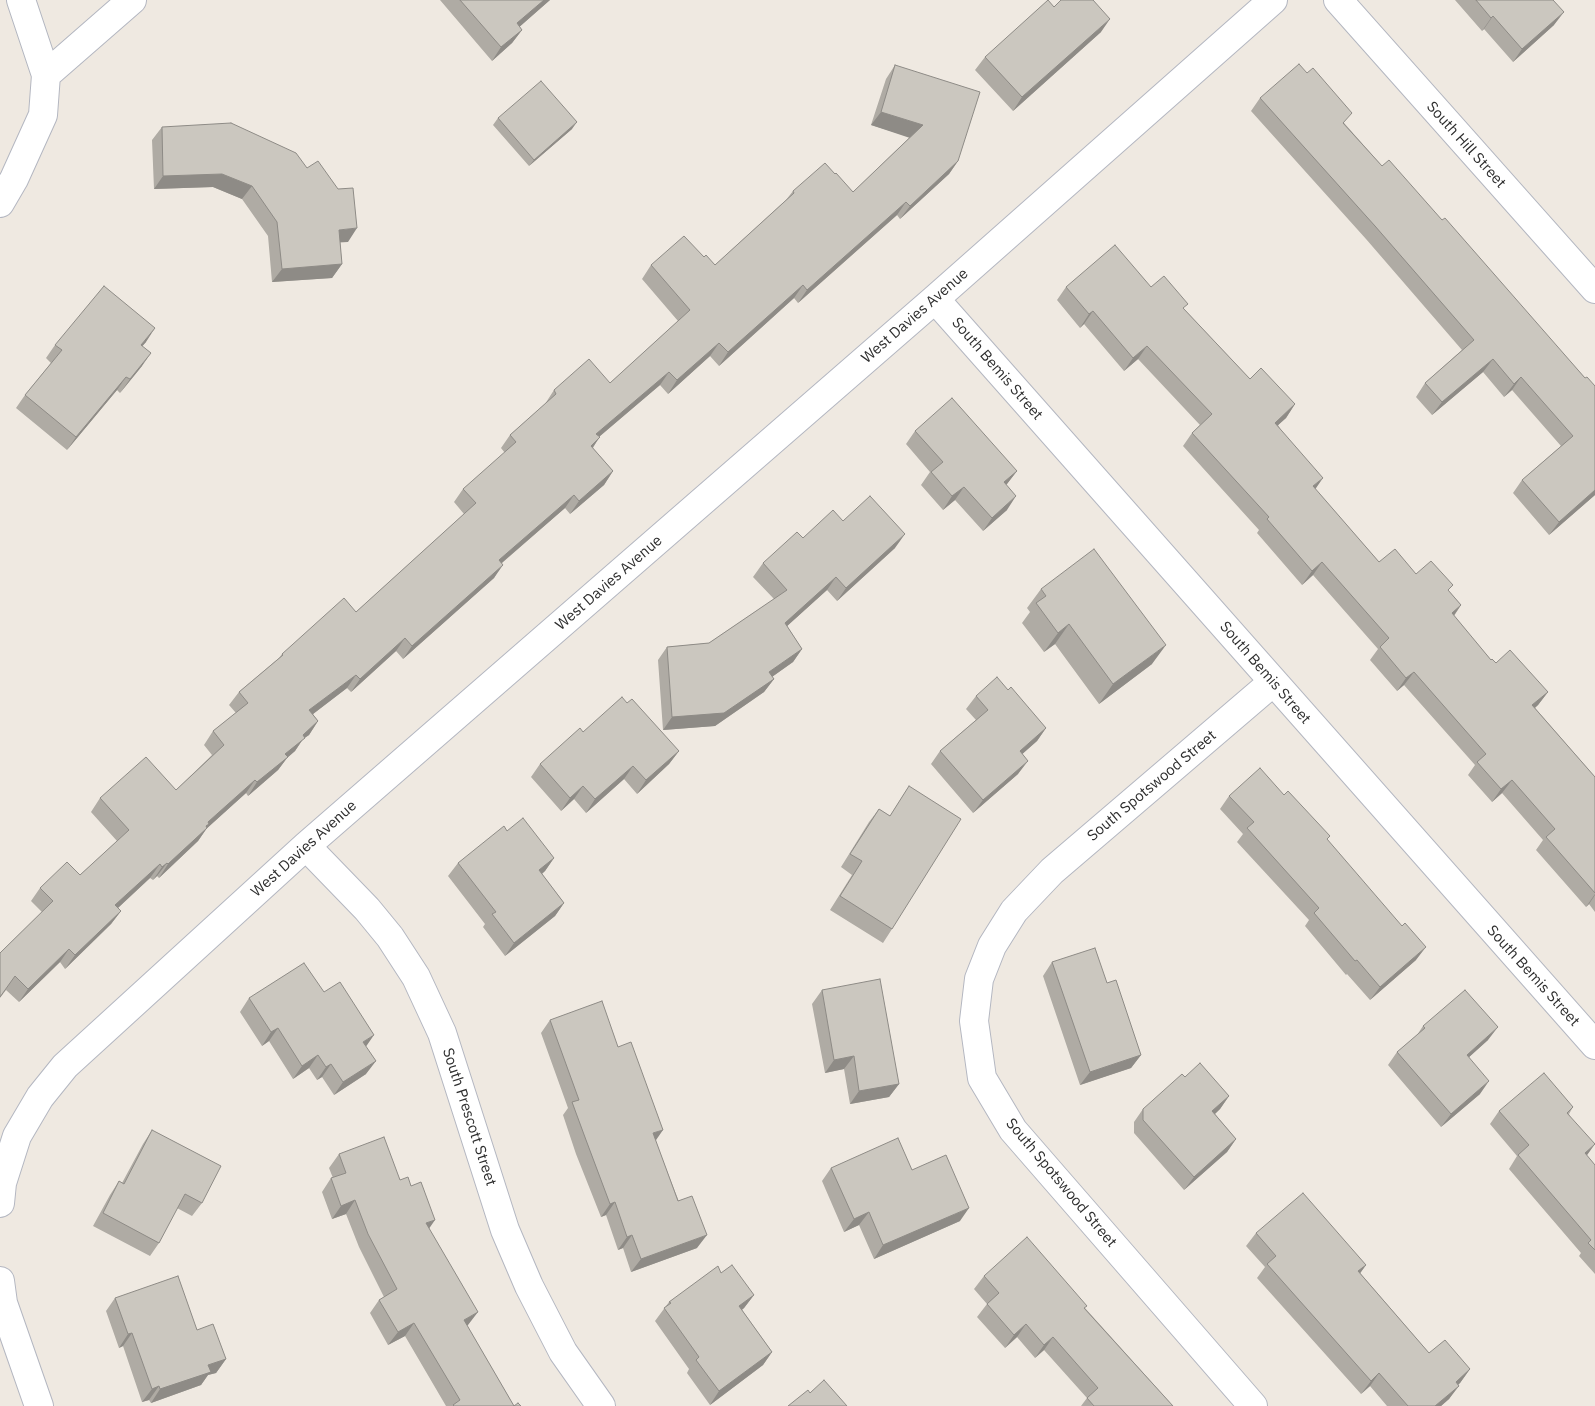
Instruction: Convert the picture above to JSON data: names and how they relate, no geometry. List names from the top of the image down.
{
  "streets": {
    "street": [
      "South Hill Street",
      "West Davies Avenue",
      "South Bemis Street",
      "South Spotswood Street",
      "South Prescott Street"
    ]
  },
  "crossings": [
    ["West Davies Avenue", "South Bemis Street"],
    ["West Davies Avenue", "South Prescott Street"],
    ["South Bemis Street", "South Spotswood Street"]
  ]
}
